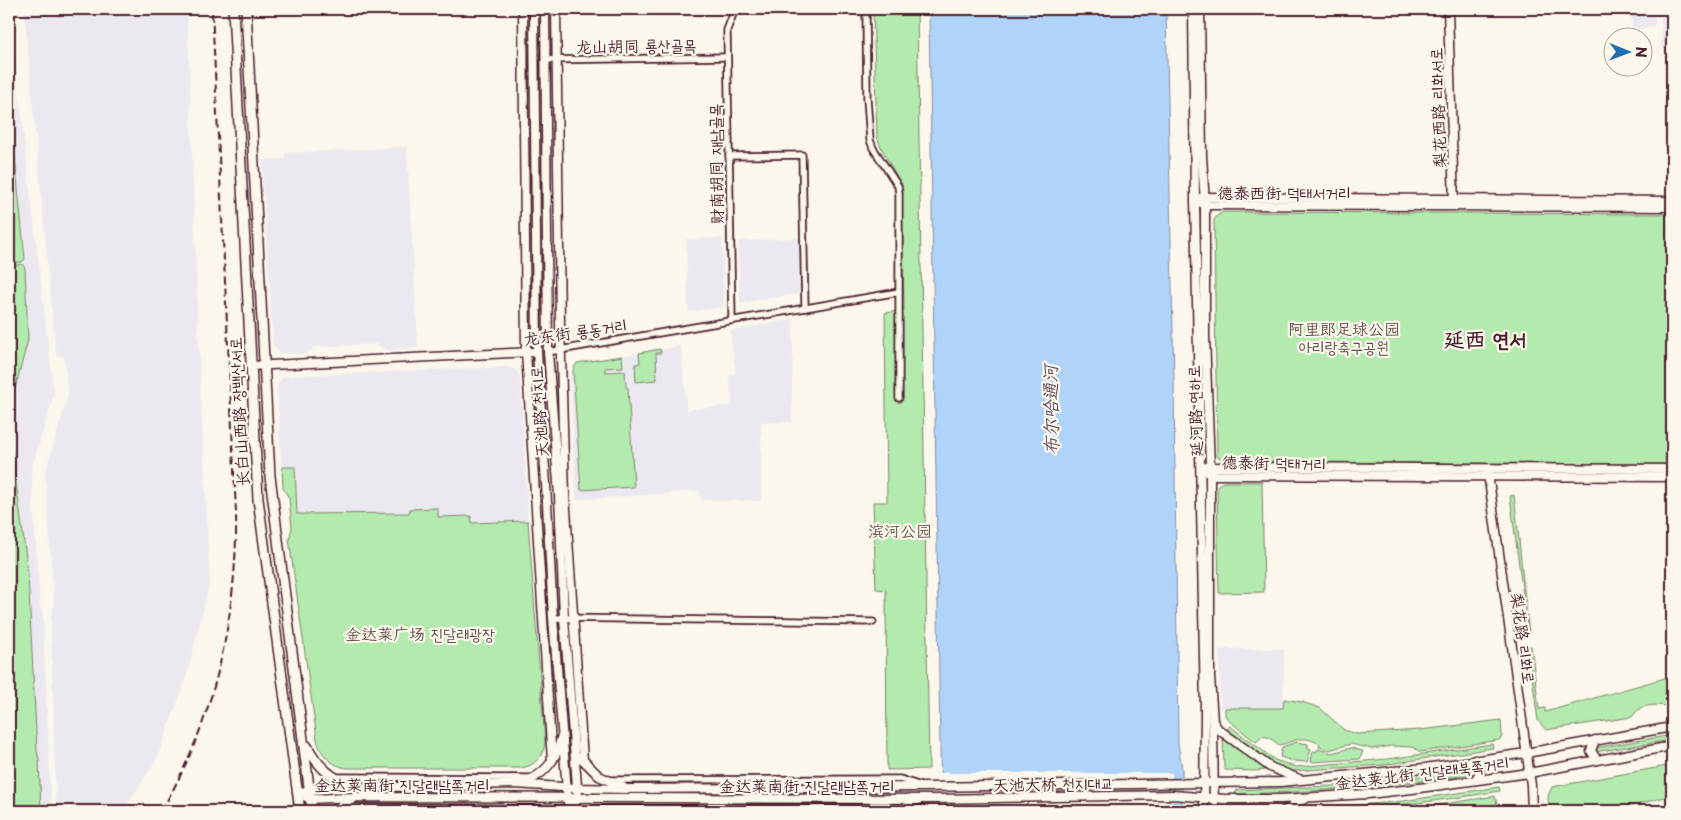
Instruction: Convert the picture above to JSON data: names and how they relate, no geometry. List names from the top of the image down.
{
  "streets": {
    "main road": [
      "梨花西路 리화서로",
      "德泰西街 덕태서거리",
      "龙东街 룡동거리",
      "延河路 연하로",
      "长白山西路 장백산서로",
      "天池路 천지로",
      "德泰街 덕태거리",
      "梨花路 리화로",
      "金达莱北街 진달래북쪽거리",
      "天池大桥 천지대교",
      "金达莱南街 진달래남쪽거리"
    ],
    "street": ["龙山胡同 룡산골목", "财南胡同 재남골목"]
  },
  "crossings": [
    ["龙山胡同 룡산골목", "财南胡同 재남골목"],
    ["龙山胡同 룡산골목", "天池路 천지로"],
    ["梨花西路 리화서로", "德泰西街 덕태서거리"],
    ["财南胡同 재남골목", "龙东街 룡동거리"],
    ["德泰西街 덕태서거리", "延河路 연하로"],
    ["龙东街 룡동거리", "长白山西路 장백산서로"],
    ["龙东街 룡동거리", "天池路 천지로"],
    ["延河路 연하로", "德泰街 덕태거리"],
    ["延河路 연하로", "金达莱北街 진달래북쪽거리"],
    ["长白山西路 장백산서로", "金达莱南街 진달래남쪽거리"],
    ["天池路 천지로", "金达莱南街 진달래남쪽거리"],
    ["德泰街 덕태거리", "梨花路 리화로"],
    ["梨花路 리화로", "金达莱北街 진달래북쪽거리"],
    ["金达莱北街 진달래북쪽거리", "天池大桥 천지대교"],
    ["天池大桥 천지대교", "金达莱南街 진달래남쪽거리"]
  ],
  "districts": ["延西 연서"],
  "water": ["布尔哈通河"],
  "parks": ["阿里郎足球公园 아리랑축구공원", "滨河公园", "金达莱广场 진달래광장"],
  "north": "right"
}
